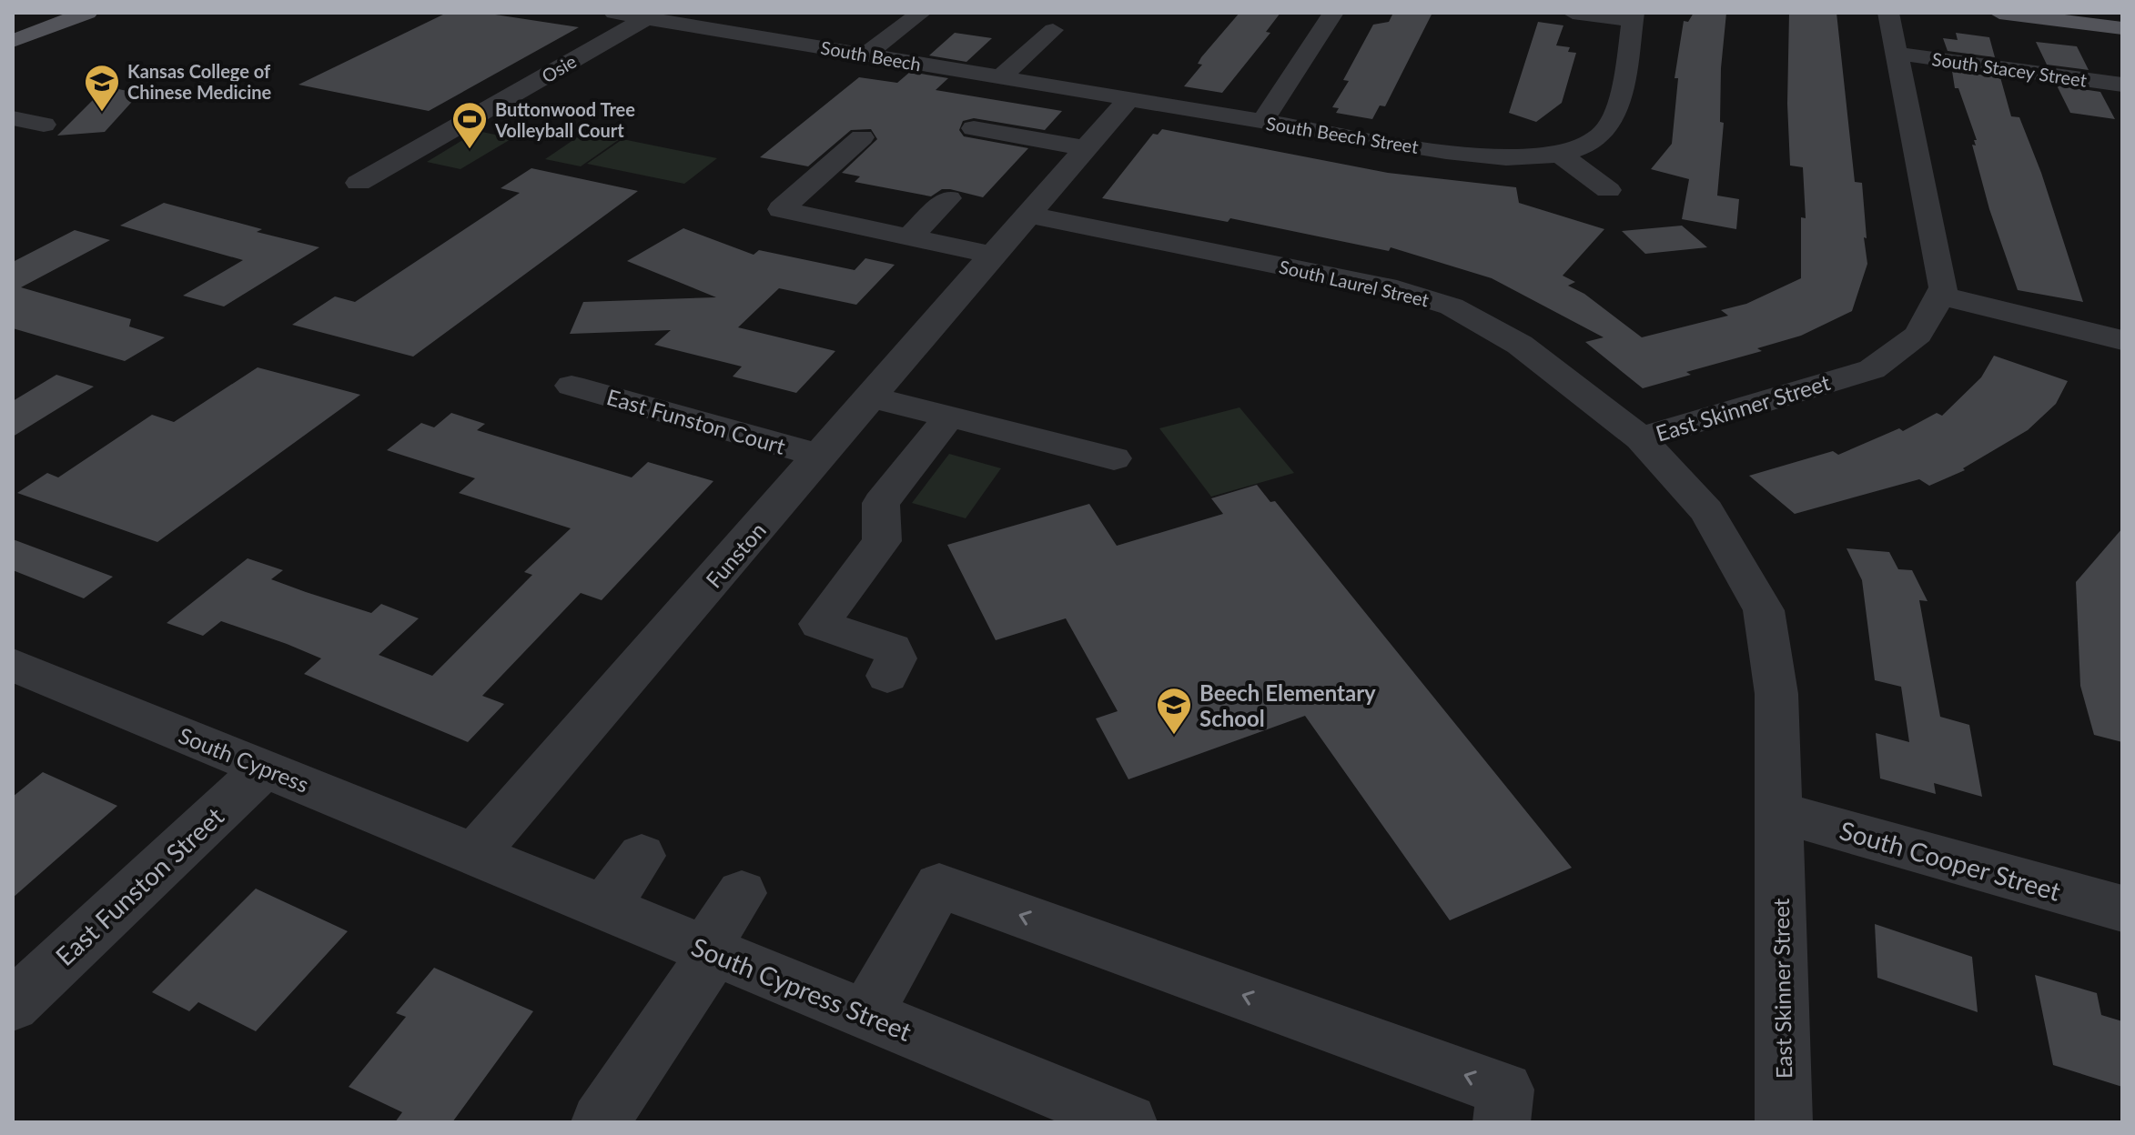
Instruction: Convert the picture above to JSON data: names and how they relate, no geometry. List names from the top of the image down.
{
  "streets": {
    "street": [
      "South Beech",
      "Osie",
      "South Stacey Street",
      "South Beech Street",
      "South Laurel Street",
      "East Skinner Street",
      "East Funston Court",
      "Funston",
      "South Cypress",
      "South Cooper Street",
      "East Funston Street",
      "South Cypress Street"
    ]
  },
  "crossings": [
    ["South Beech", "Osie"],
    ["South Beech", "South Beech Street"],
    ["South Laurel Street", "East Skinner Street"],
    ["East Skinner Street", "South Cooper Street"],
    ["East Funston Court", "Funston"],
    ["Funston", "South Cypress"],
    ["Funston", "South Cypress Street"],
    ["South Cypress", "East Funston Street"],
    ["South Cypress", "South Cypress Street"]
  ],
  "places": {
    "school or university": ["Kansas College of Chinese Medicine", "Beech Elementary School"],
    "sports": ["Buttonwood Tree Volleyball Court"]
  }
}
